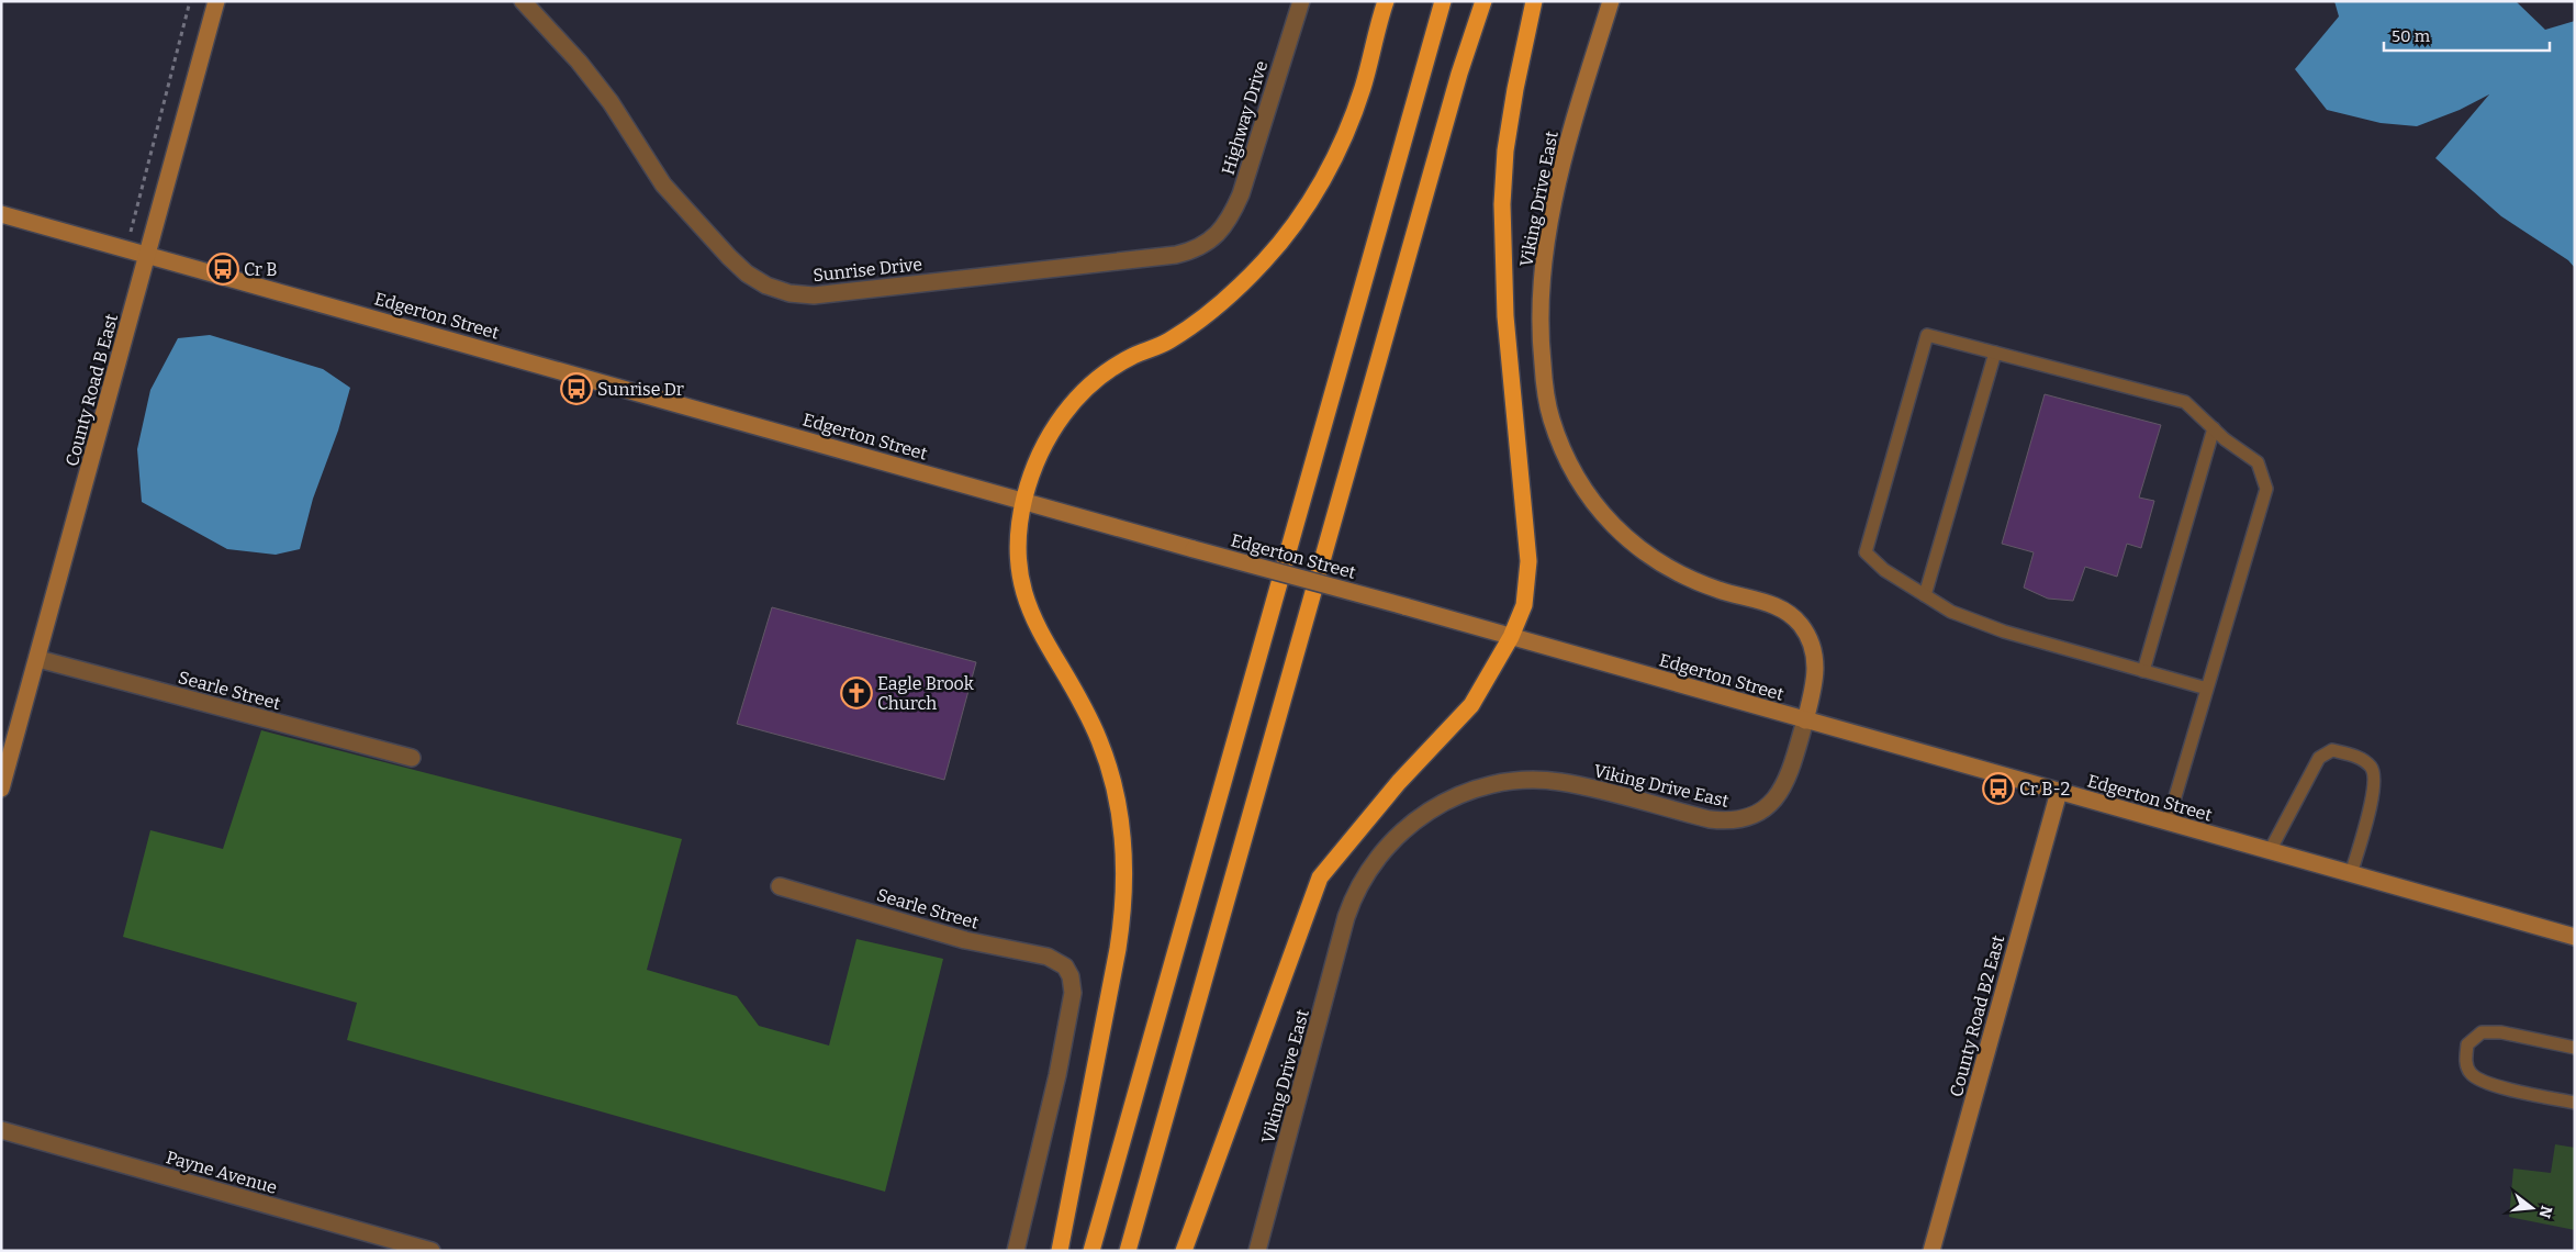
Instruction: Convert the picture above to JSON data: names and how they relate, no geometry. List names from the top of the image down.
{
  "streets": {
    "street": [
      "Highway Drive",
      "Viking Drive East",
      "Sunrise Drive",
      "Edgerton Street",
      "County Road B East",
      "Searle Street",
      "County Road B2 East",
      "Payne Avenue"
    ]
  },
  "crossings": [
    ["Highway Drive", "Sunrise Drive"],
    ["Viking Drive East", "Edgerton Street"],
    ["Edgerton Street", "County Road B East"],
    ["Edgerton Street", "County Road B2 East"],
    ["County Road B East", "Searle Street"]
  ],
  "places": {
    "bus stop": ["Cr B", "Sunrise Dr", "Cr B-2"],
    "church": ["Eagle Brook Church"]
  },
  "scale_bar": "50 m",
  "north": "right"
}
